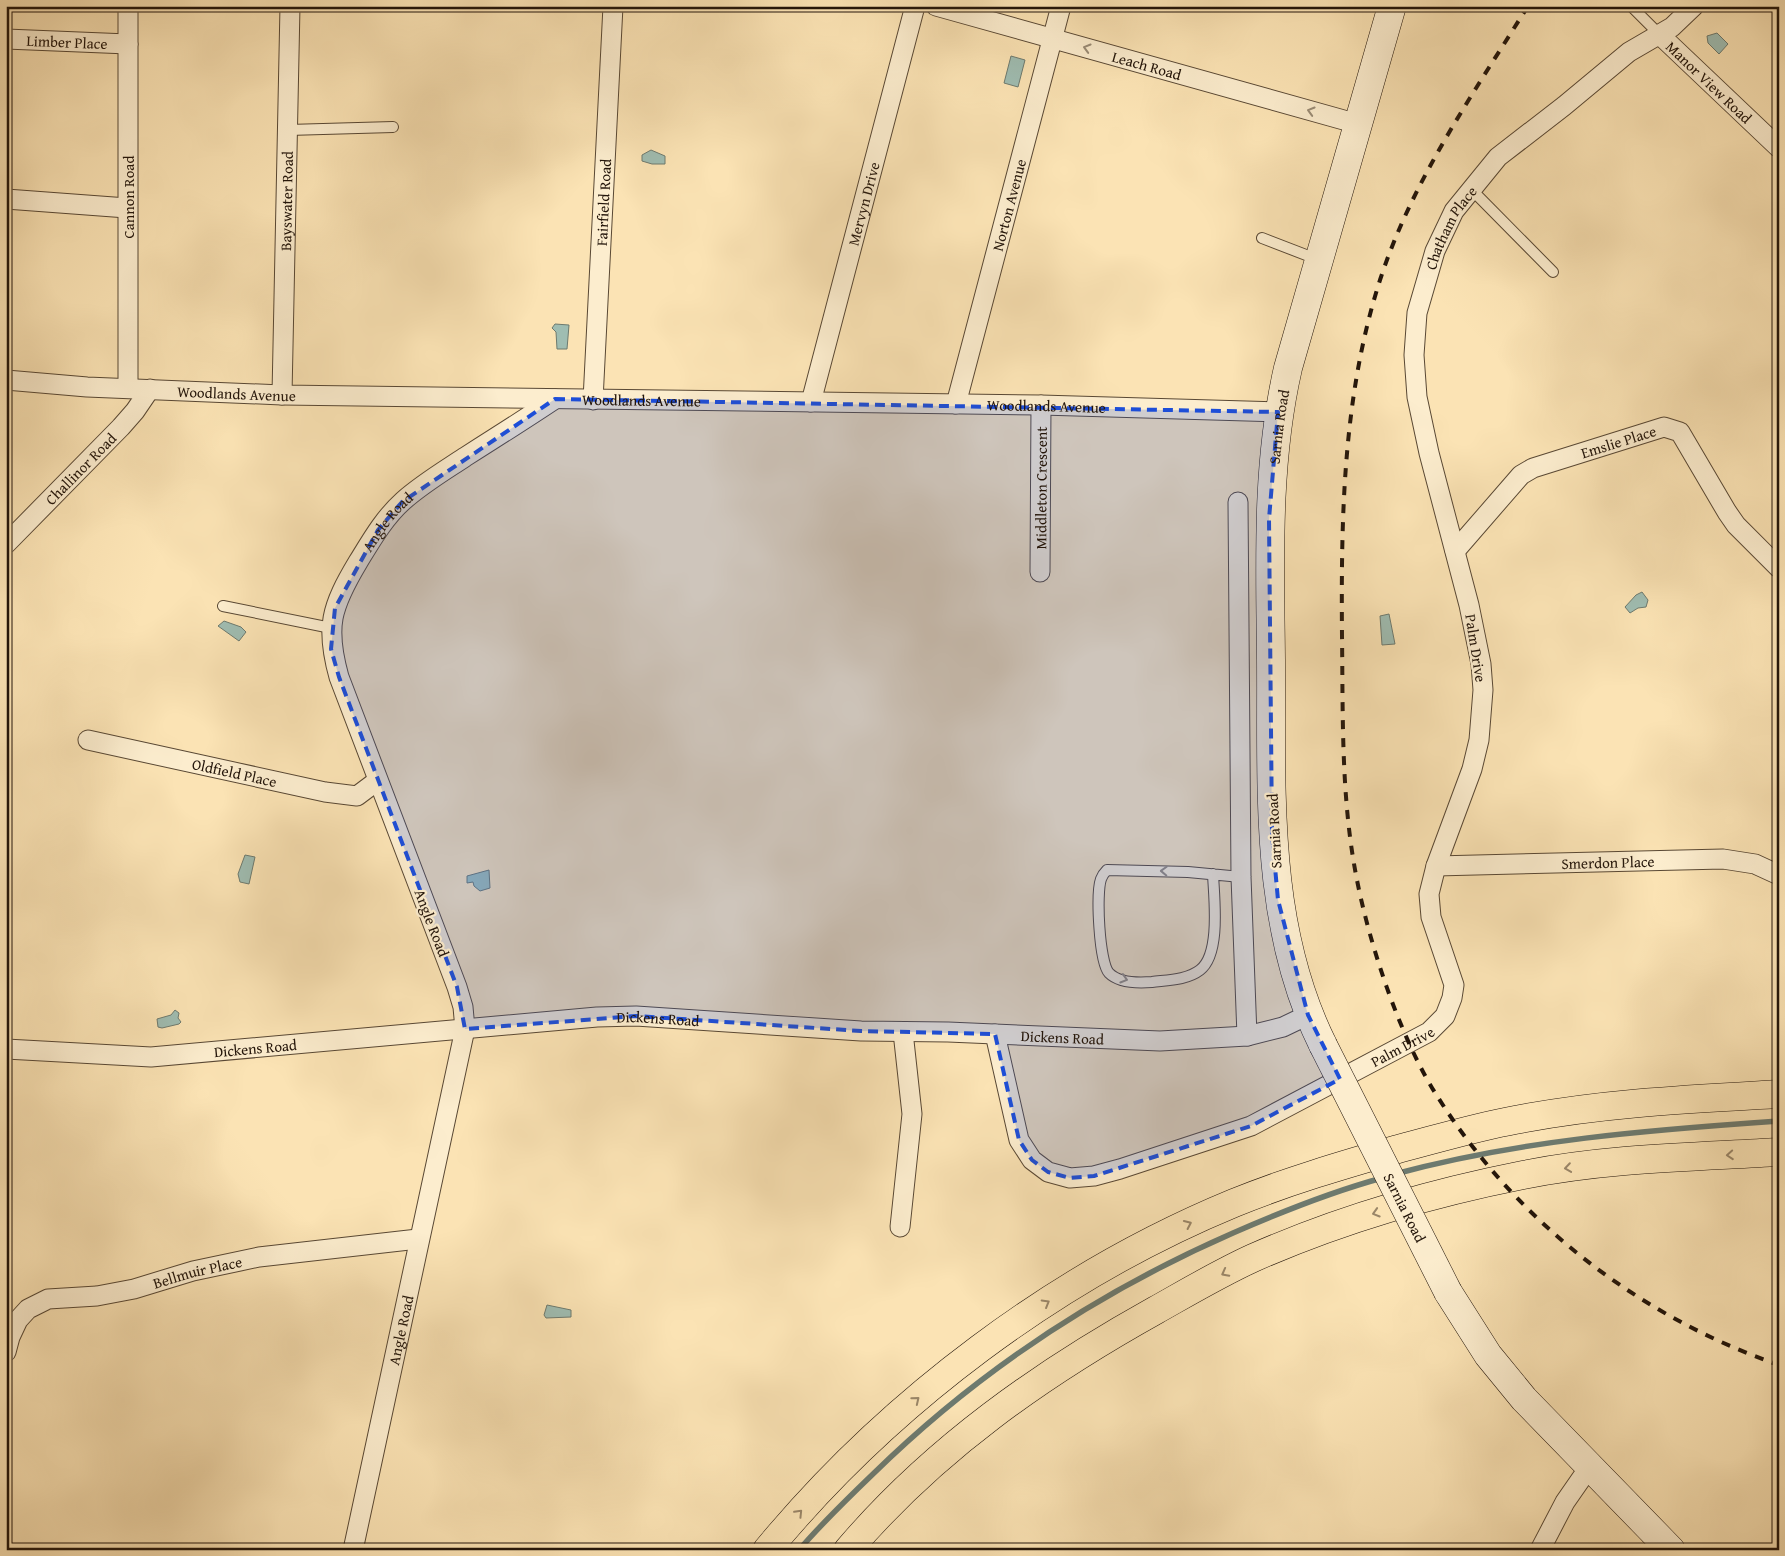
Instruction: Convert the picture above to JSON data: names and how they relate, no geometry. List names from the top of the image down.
{
  "streets": {
    "main road": ["Sarnia Road"],
    "street": [
      "Limber Place",
      "Leach Road",
      "Manor View Road",
      "Cannon Road",
      "Bayswater Road",
      "Fairfield Road",
      "Mervyn Drive",
      "Norton Avenue",
      "Chatham Place",
      "Woodlands Avenue",
      "Emslie Place",
      "Challinor Road",
      "Middleton Crescent",
      "Angle Road",
      "Palm Drive",
      "Oldfield Place",
      "Smerdon Place",
      "Dickens Road",
      "Bellmuir Place"
    ]
  },
  "crossings": [
    ["Limber Place", "Cannon Road"],
    ["Leach Road", "Norton Avenue"],
    ["Leach Road", "Sarnia Road"],
    ["Manor View Road", "Chatham Place"],
    ["Cannon Road", "Woodlands Avenue"],
    ["Bayswater Road", "Woodlands Avenue"],
    ["Fairfield Road", "Woodlands Avenue"],
    ["Mervyn Drive", "Woodlands Avenue"],
    ["Norton Avenue", "Woodlands Avenue"],
    ["Chatham Place", "Emslie Place"],
    ["Chatham Place", "Palm Drive"],
    ["Woodlands Avenue", "Sarnia Road"],
    ["Woodlands Avenue", "Challinor Road"],
    ["Woodlands Avenue", "Middleton Crescent"],
    ["Woodlands Avenue", "Angle Road"],
    ["Sarnia Road", "Dickens Road"],
    ["Emslie Place", "Palm Drive"],
    ["Angle Road", "Oldfield Place"],
    ["Angle Road", "Dickens Road"],
    ["Angle Road", "Bellmuir Place"],
    ["Palm Drive", "Smerdon Place"],
    ["Palm Drive", "Dickens Road"]
  ],
  "one_way": ["Leach Road"]
}
